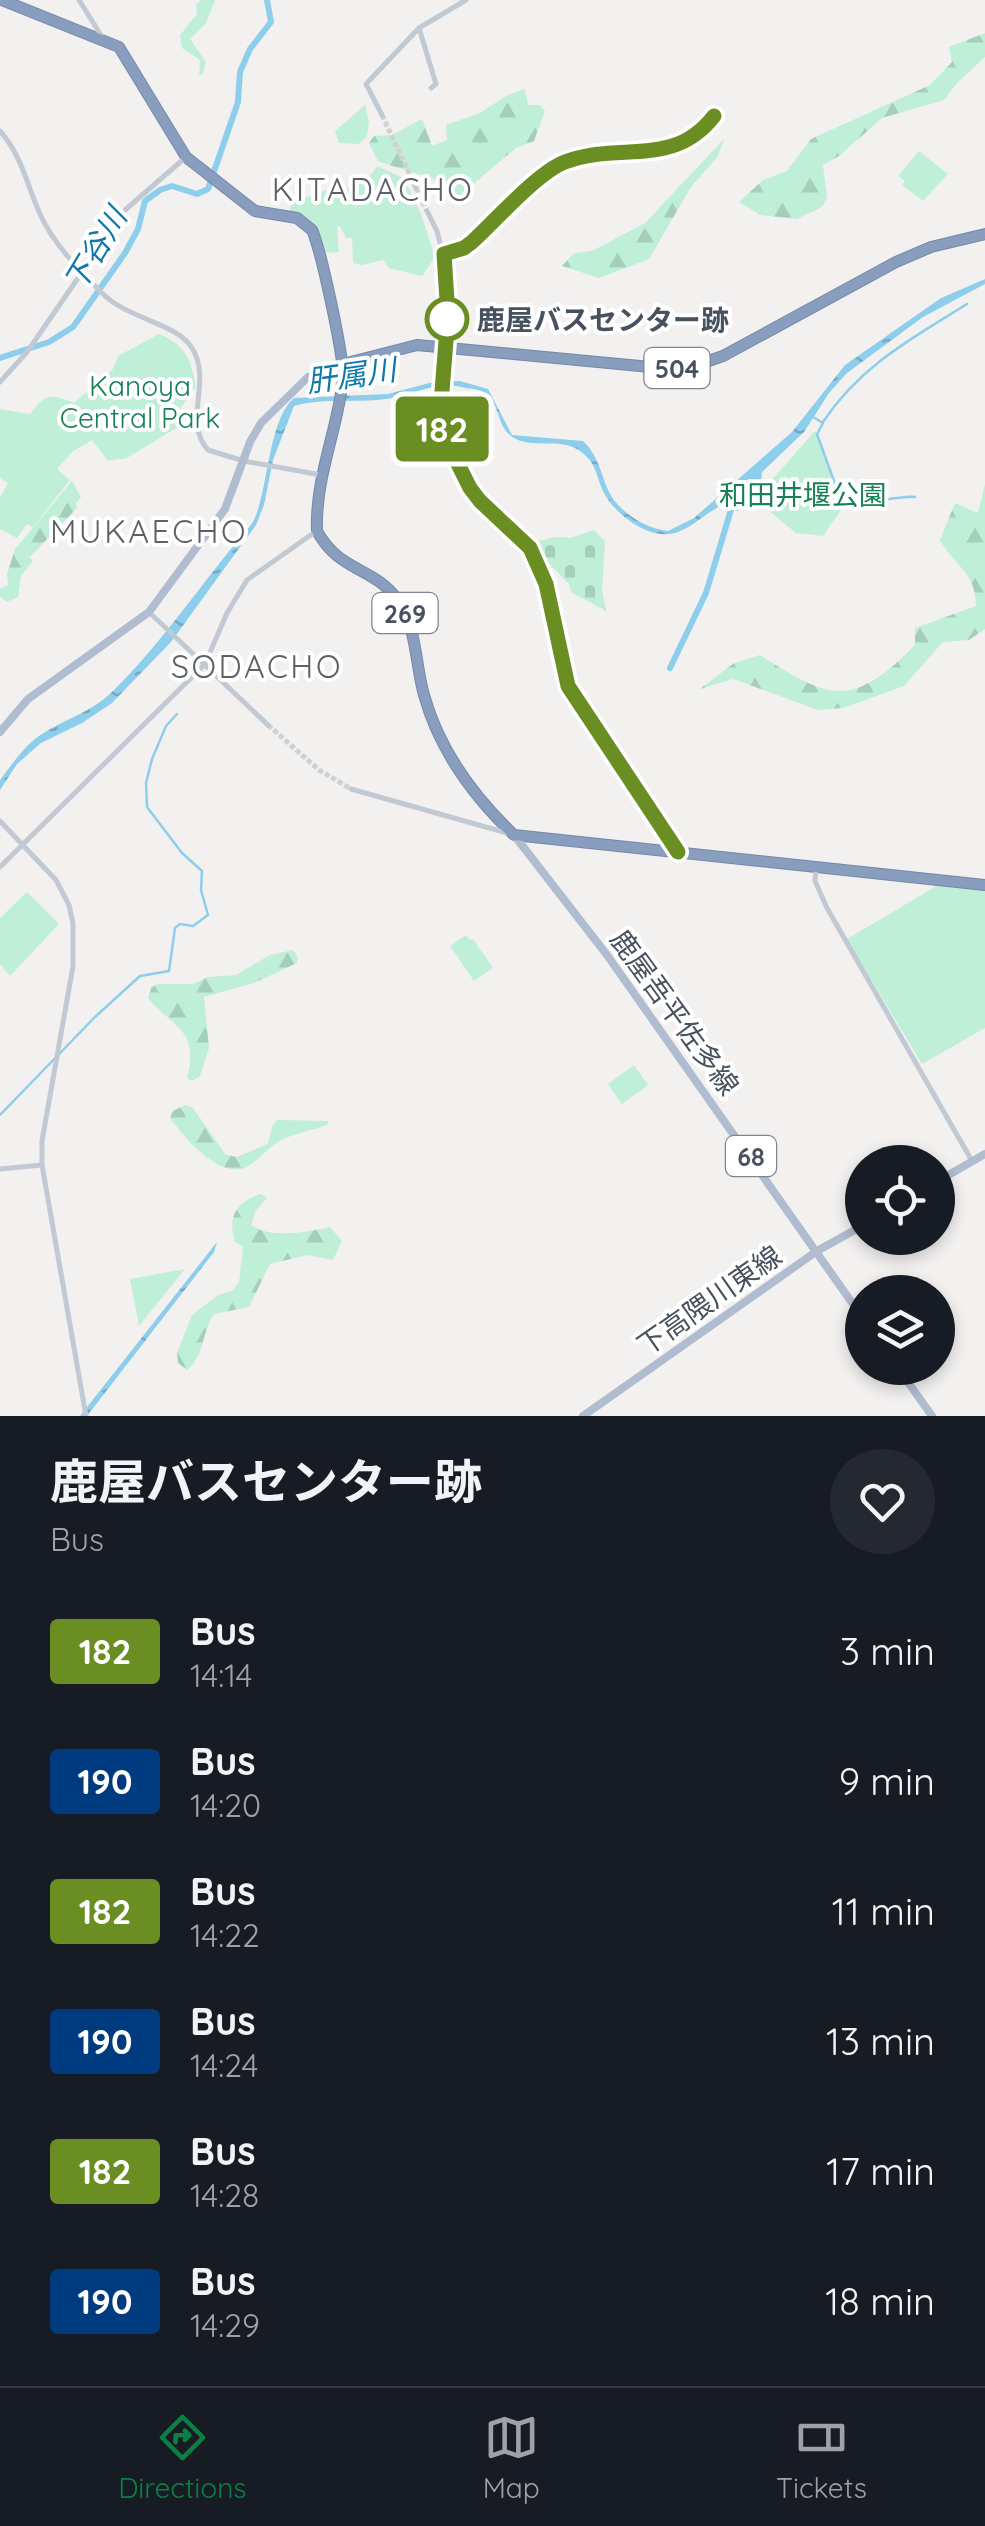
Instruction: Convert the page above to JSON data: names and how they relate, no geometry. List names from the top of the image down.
{
  "streets": {
    "highway": ["504", "269"],
    "main road": ["鹿屋吾平佐多線", "68", "下高隈川東線"]
  },
  "crossings": [
    ["269", "鹿屋吾平佐多線"],
    ["鹿屋吾平佐多線", "下高隈川東線"]
  ],
  "districts": ["KITADACHO", "MUKAECHO", "SODACHO"],
  "water": ["下谷川", "肝属川"],
  "parks": ["Kanoya Central Park", "和田井堰公園"],
  "places": ["鹿屋バスセンター跡"],
  "lines": ["bus line 182"],
  "page": {
    "on_map": "182",
    "heading": ["鹿屋バスセンター跡", "Bus"],
    "list": [
      {
        "mark": "182",
        "name": "Bus",
        "note": "14:14",
        "value": "3 min"
      },
      {
        "mark": "190",
        "name": "Bus",
        "note": "14:20",
        "value": "9 min"
      },
      {
        "mark": "182",
        "name": "Bus",
        "note": "14:22",
        "value": "11 min"
      },
      {
        "mark": "190",
        "name": "Bus",
        "note": "14:24",
        "value": "13 min"
      },
      {
        "mark": "182",
        "name": "Bus",
        "note": "14:28",
        "value": "17 min"
      },
      {
        "mark": "190",
        "name": "Bus",
        "note": "14:29",
        "value": "18 min"
      }
    ],
    "tabs": ["Directions", "Map", "Tickets"]
  }
}
